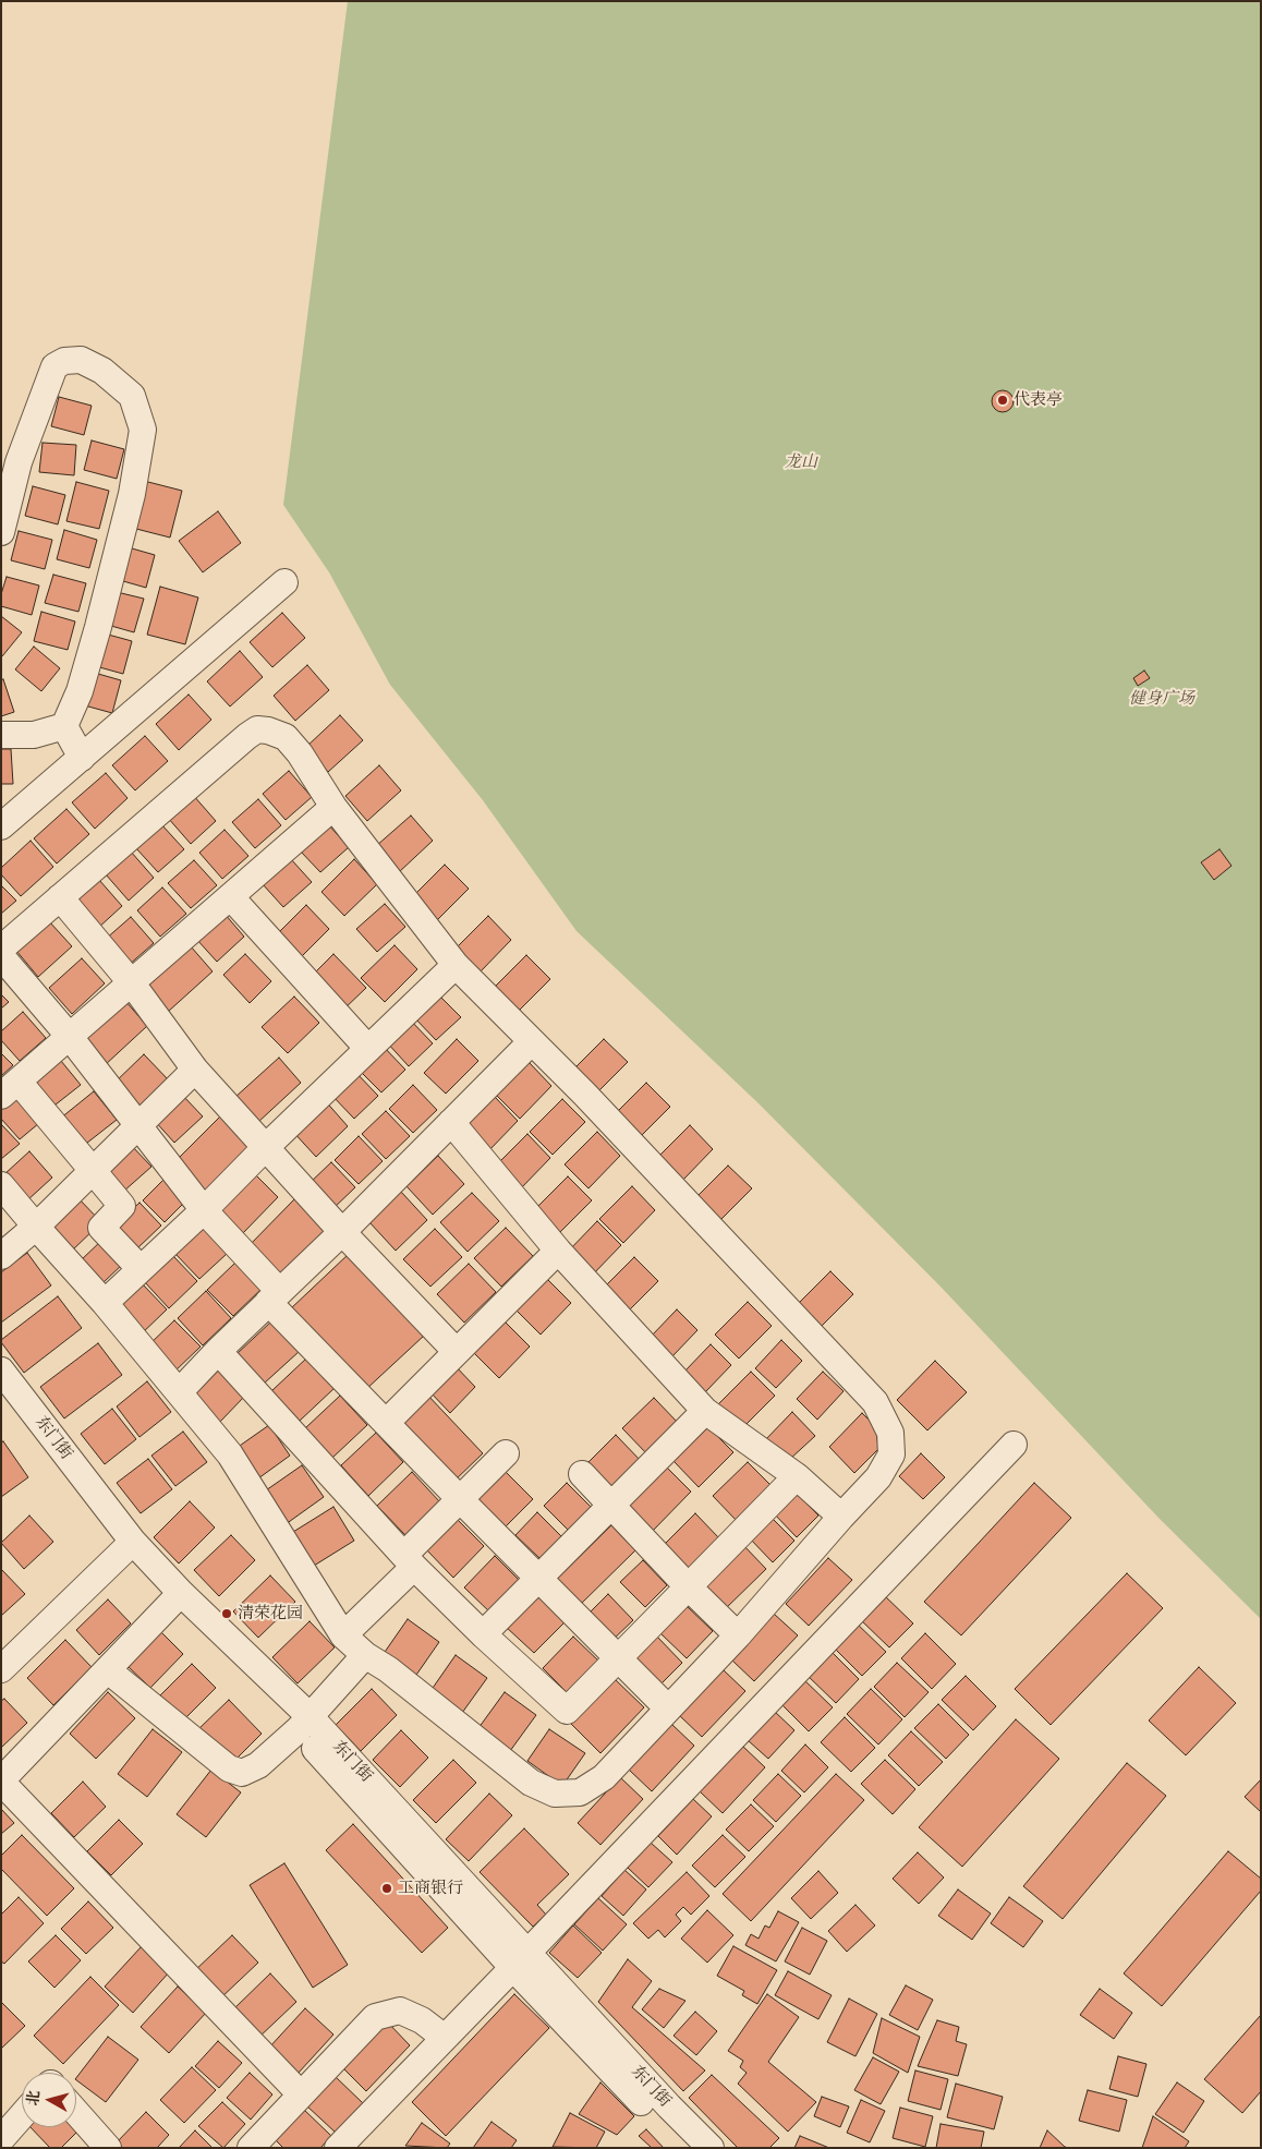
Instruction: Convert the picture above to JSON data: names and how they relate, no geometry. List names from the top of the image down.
{
  "streets": {
    "street": ["东门街"]
  },
  "parks": ["龙山", "健身广场"],
  "places": ["代表亭", "清荣花园", "工商银行"],
  "north": "left"
}
